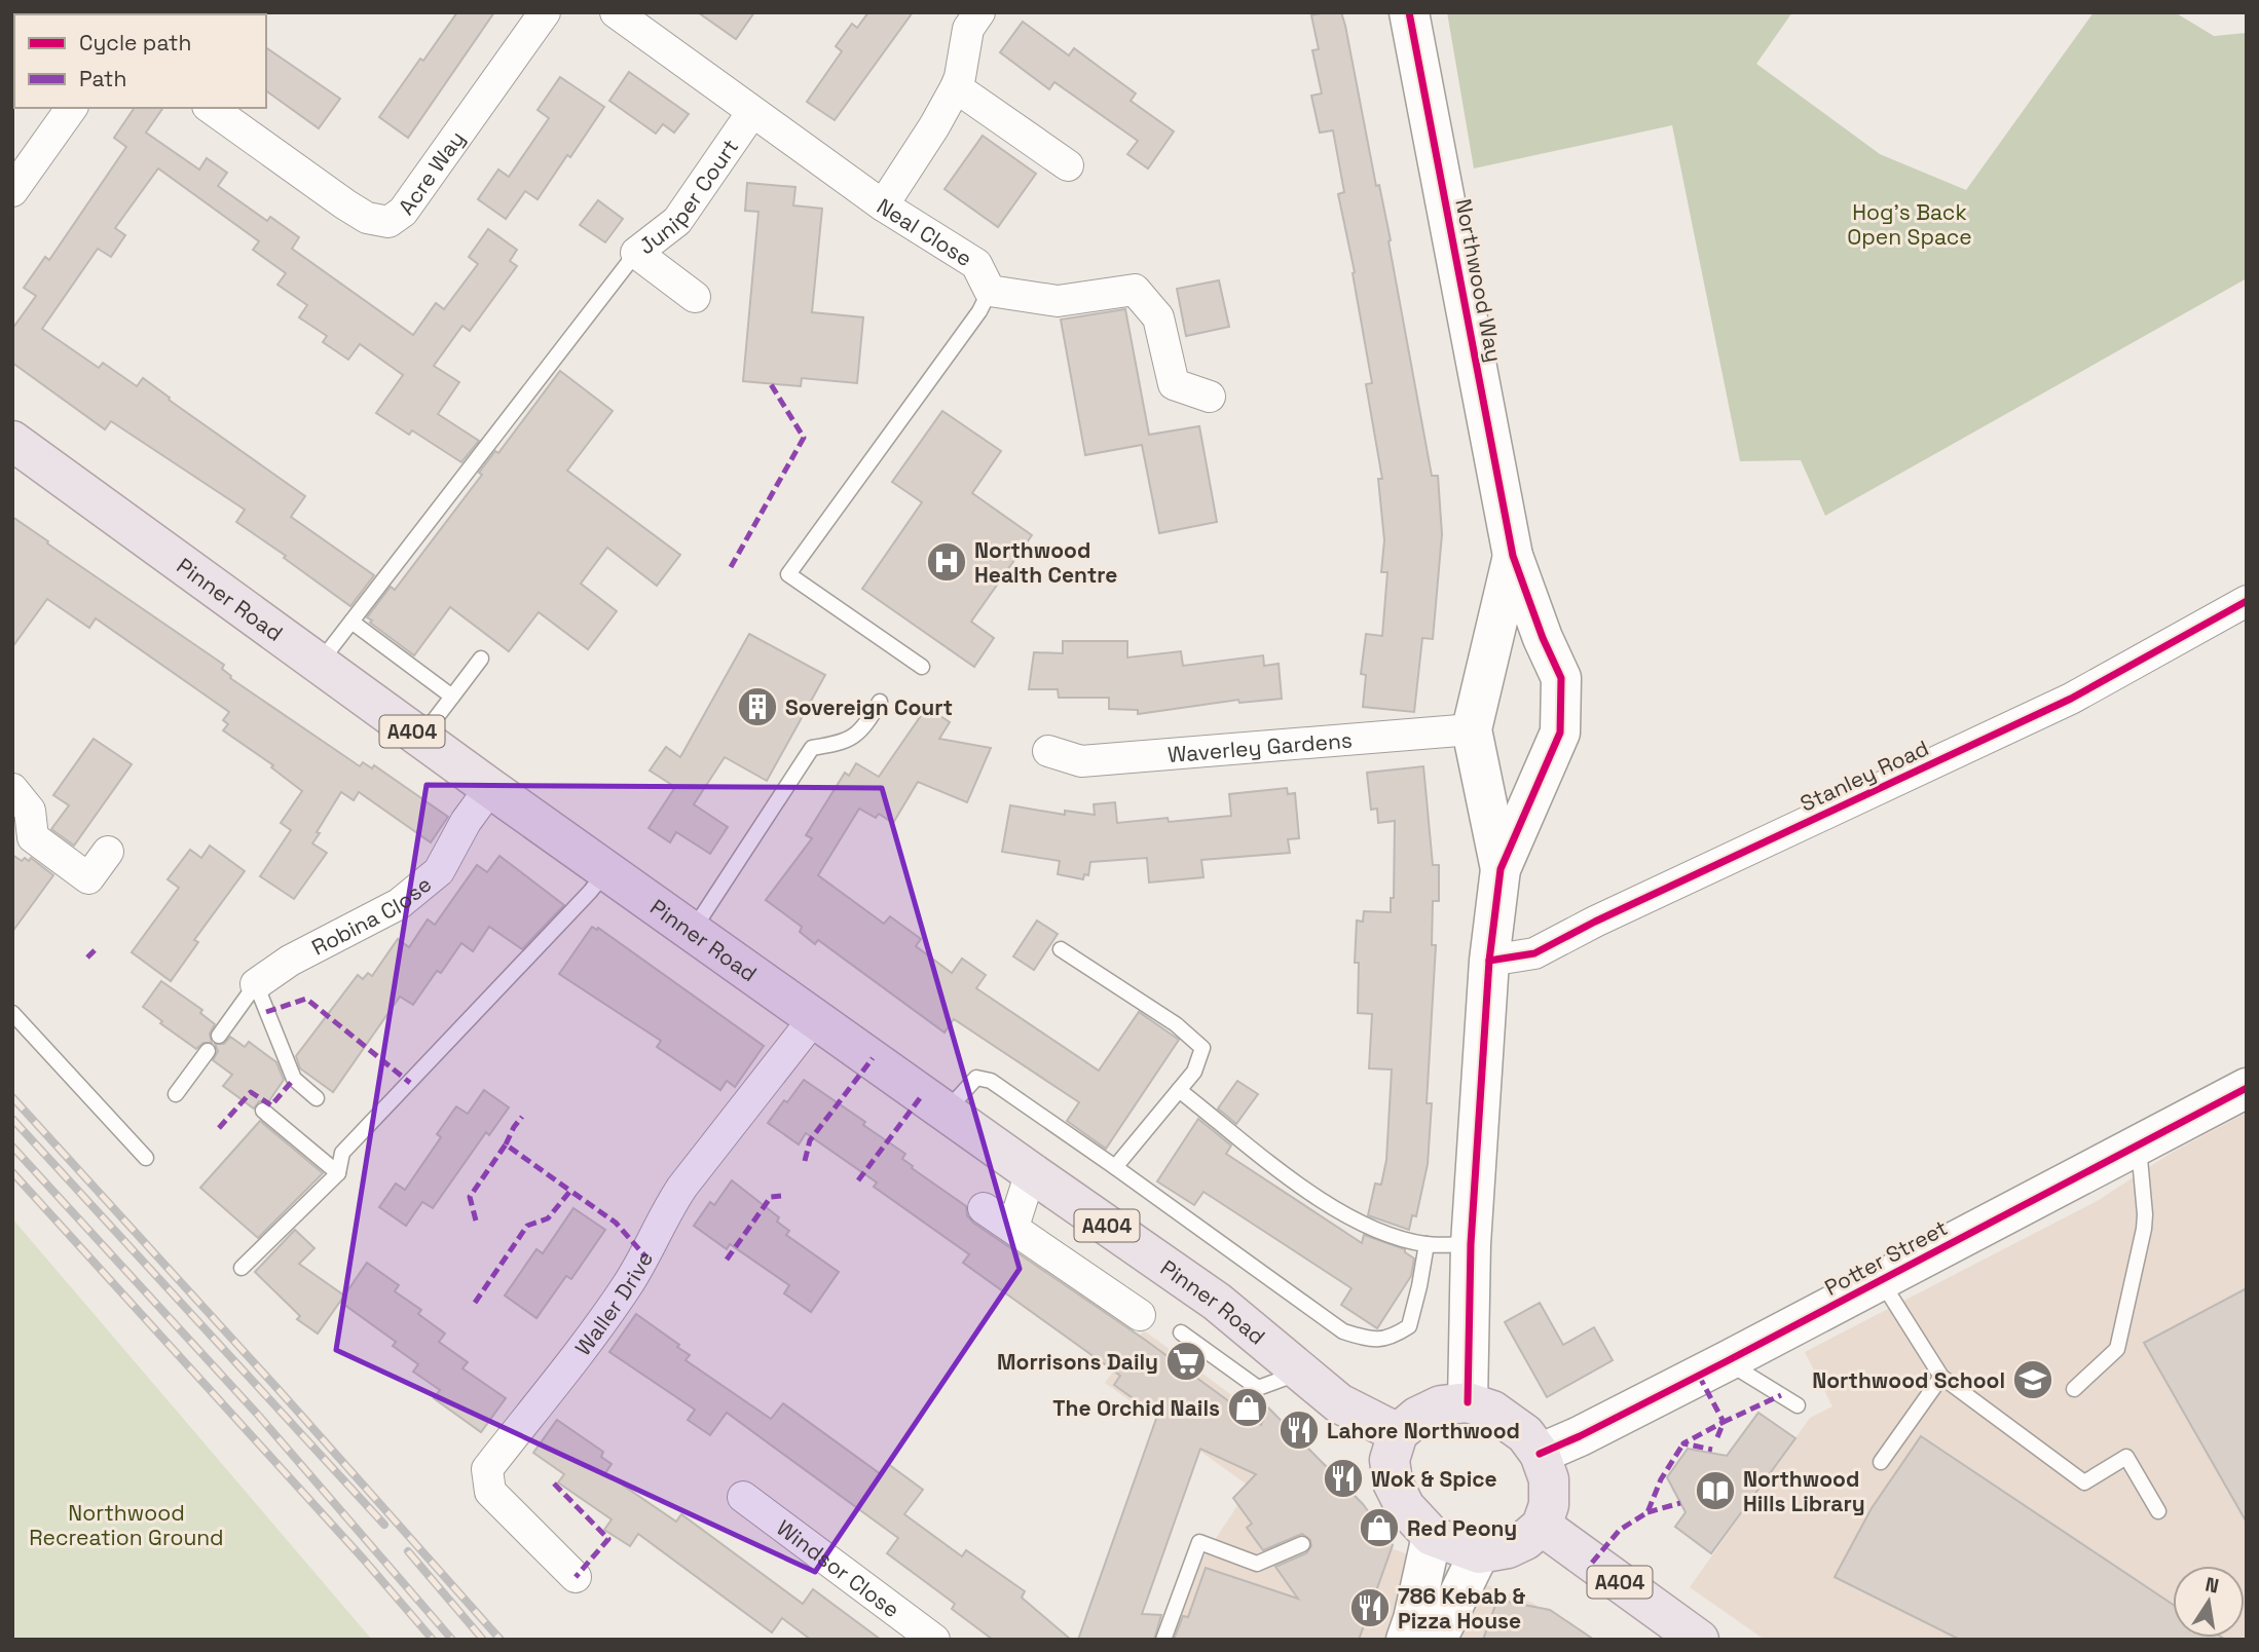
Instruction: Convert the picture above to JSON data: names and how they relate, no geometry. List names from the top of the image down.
{
  "streets": {
    "main road": ["Pinner Road", "A404"],
    "street": [
      "Acre Way",
      "Juniper Court",
      "Neal Close",
      "Northwood Way",
      "Waverley Gardens",
      "Stanley Road",
      "Robina Close",
      "Potter Street",
      "Waller Drive",
      "Windsor Close"
    ]
  },
  "crossings": [
    ["Juniper Court", "Neal Close"],
    ["Pinner Road", "A404"],
    ["Pinner Road", "Robina Close"],
    ["Pinner Road", "Potter Street"],
    ["Pinner Road", "Waller Drive"],
    ["A404", "Potter Street"]
  ],
  "parks": ["Hog's Back Open Space", "Northwood Recreation Ground"],
  "places": {
    "hospital": ["Northwood Health Centre"],
    "building": ["Sovereign Court"],
    "supermarket": ["Morrisons Daily"],
    "school or university": ["Northwood School"],
    "shop": ["The Orchid Nails", "Red Peony"],
    "restaurant": ["Lahore Northwood", "Wok & Spice", "786 Kebab & Pizza House"],
    "library": ["Northwood Hills Library"]
  },
  "legend": ["Cycle path", "Path"],
  "north": "top"
}
